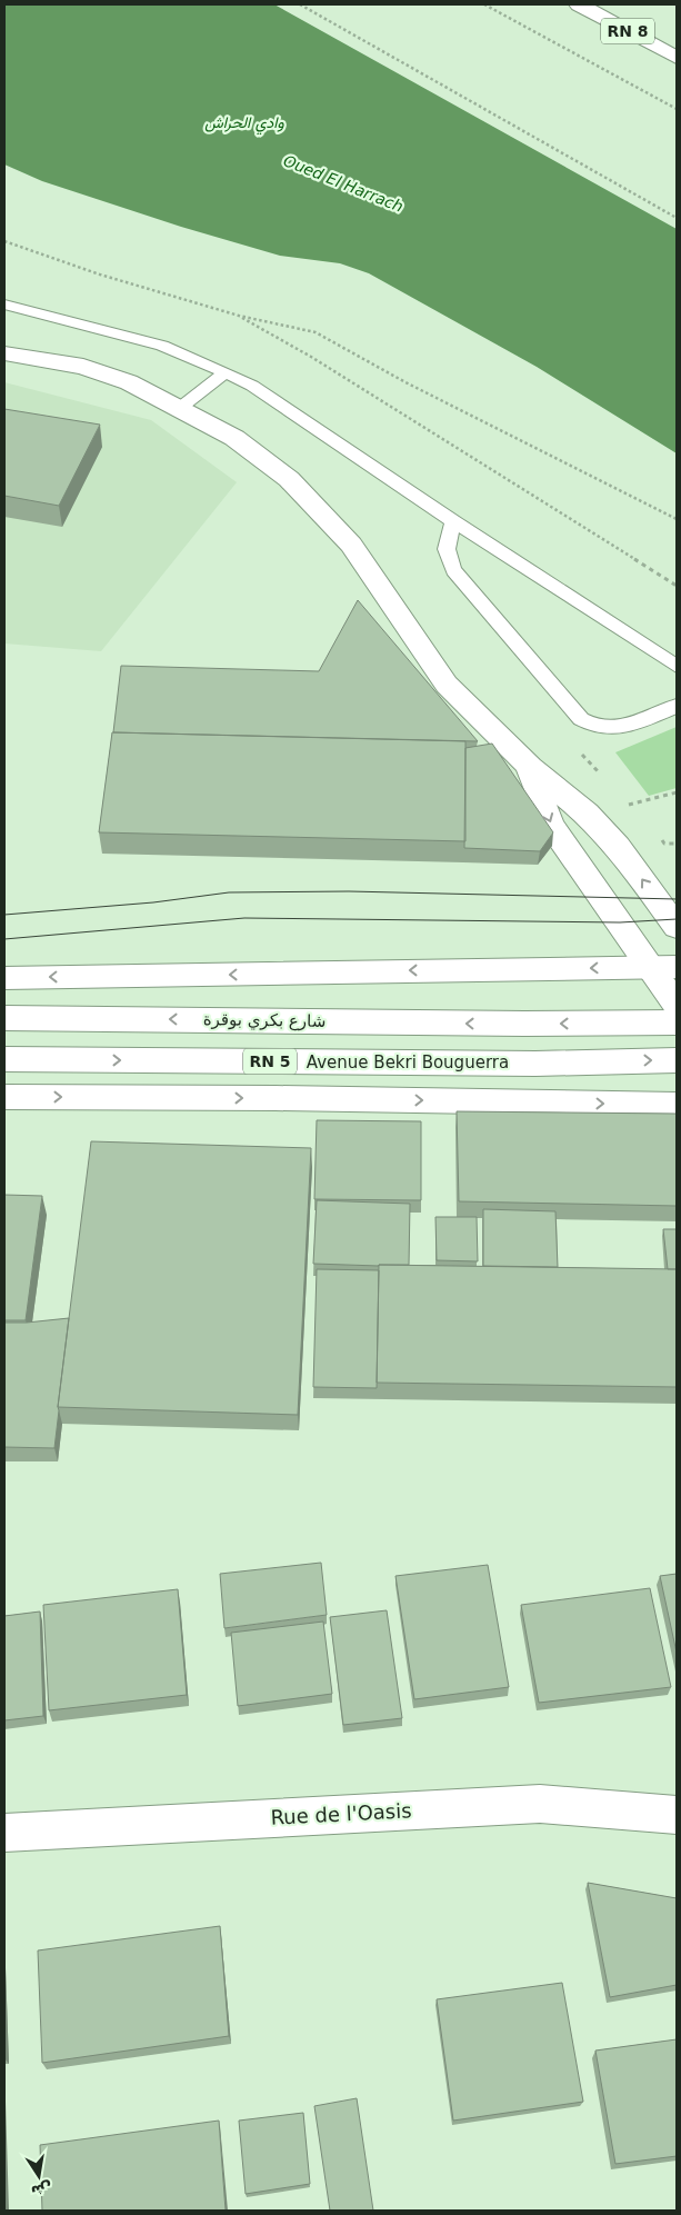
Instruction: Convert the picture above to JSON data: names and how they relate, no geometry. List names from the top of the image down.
{
  "streets": {
    "main road": [
      "RN 8",
      "شارع بكري بوقرة",
      "RN 5",
      "Avenue Bekri Bouguerra",
      "Rue de l'Oasis"
    ]
  },
  "water": ["وادي الحراش", "Oued El Harrach"],
  "north": "bottom"
}
